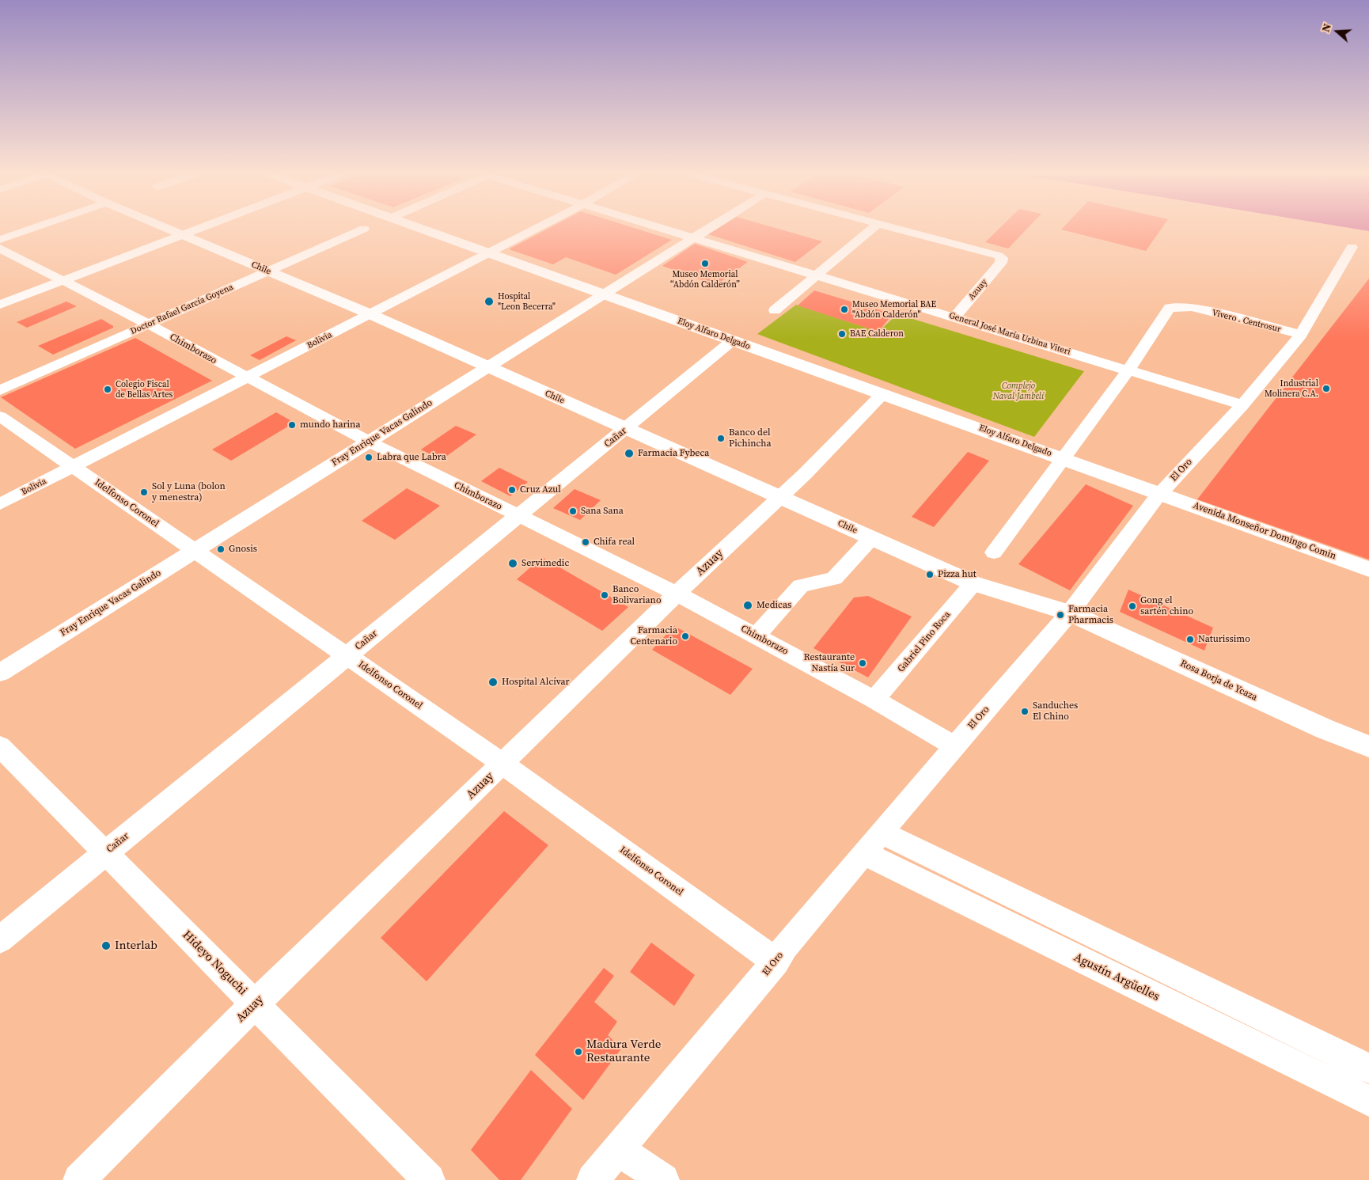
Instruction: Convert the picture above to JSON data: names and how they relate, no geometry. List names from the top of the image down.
{
  "streets": {
    "main road": [
      "Chile",
      "Eloy Alfaro Delgado",
      "Avenida Monseñor Domingo Comin",
      "Rosa Borja de Ycaza"
    ],
    "street": [
      "Azuay",
      "Doctor Rafael García Goyena",
      "Vivero . Centrosur",
      "General José María Urbina Viteri",
      "Bolivia",
      "Chimborazo",
      "Fray Enrique Vacas Galindo",
      "Cañar",
      "El Oro",
      "Idelfonso Coronel",
      "Gabriel Pino Roca",
      "Hideyo Noguchi",
      "Agustín Argüelles"
    ]
  },
  "crossings": [
    ["Chile", "Azuay"],
    ["Chile", "Doctor Rafael García Goyena"],
    ["Chile", "Bolivia"],
    ["Chile", "Fray Enrique Vacas Galindo"],
    ["Chile", "Cañar"],
    ["Chile", "El Oro"],
    ["Chile", "Gabriel Pino Roca"],
    ["Chile", "Rosa Borja de Ycaza"],
    ["Azuay", "Eloy Alfaro Delgado"],
    ["Azuay", "General José María Urbina Viteri"],
    ["Azuay", "Chimborazo"],
    ["Azuay", "Idelfonso Coronel"],
    ["Azuay", "Hideyo Noguchi"],
    ["Doctor Rafael García Goyena", "Chimborazo"],
    ["Vivero . Centrosur", "General José María Urbina Viteri"],
    ["Vivero . Centrosur", "El Oro"],
    ["Eloy Alfaro Delgado", "Bolivia"],
    ["Eloy Alfaro Delgado", "Fray Enrique Vacas Galindo"],
    ["Eloy Alfaro Delgado", "Cañar"],
    ["Eloy Alfaro Delgado", "El Oro"],
    ["Eloy Alfaro Delgado", "Avenida Monseñor Domingo Comin"],
    ["General José María Urbina Viteri", "Fray Enrique Vacas Galindo"],
    ["General José María Urbina Viteri", "El Oro"],
    ["Bolivia", "Chimborazo"],
    ["Bolivia", "Idelfonso Coronel"],
    ["Chimborazo", "Fray Enrique Vacas Galindo"],
    ["Chimborazo", "Cañar"],
    ["Chimborazo", "El Oro"],
    ["Chimborazo", "Gabriel Pino Roca"],
    ["Fray Enrique Vacas Galindo", "Idelfonso Coronel"],
    ["Cañar", "Idelfonso Coronel"],
    ["Cañar", "Hideyo Noguchi"],
    ["El Oro", "Idelfonso Coronel"],
    ["El Oro", "Avenida Monseñor Domingo Comin"],
    ["El Oro", "Rosa Borja de Ycaza"],
    ["El Oro", "Agustín Argüelles"]
  ],
  "parks": ["Complejo Naval Jambelí"],
  "places": [
    "Museo Memorial “Abdón Calderón”",
    "Hospital \"Leon Becerra\"",
    "Museo Memorial BAE \"Abdón Calderón\"",
    "BAE Calderon",
    "Industrial Molinera C.A.",
    "Colegio Fiscal de Bellas Artes",
    "mundo harina",
    "Banco del Pichincha",
    "Farmacia Fybeca",
    "Labra que Labra",
    "Cruz Azul",
    "Sol y Luna (bolon y menestra)",
    "Sana Sana",
    "Chifa real",
    "Gnosis",
    "Servimedic",
    "Pizza hut",
    "Banco Bolivariano",
    "Medicas",
    "Gong el sartén chino",
    "Farmacia Pharmacis",
    "Farmacia Centenario",
    "Naturissimo",
    "Restaurante Nastía Sur",
    "Hospital Alcívar",
    "Sanduches El Chino",
    "Interlab",
    "Madura Verde Restaurante"
  ],
  "north": "left"
}
